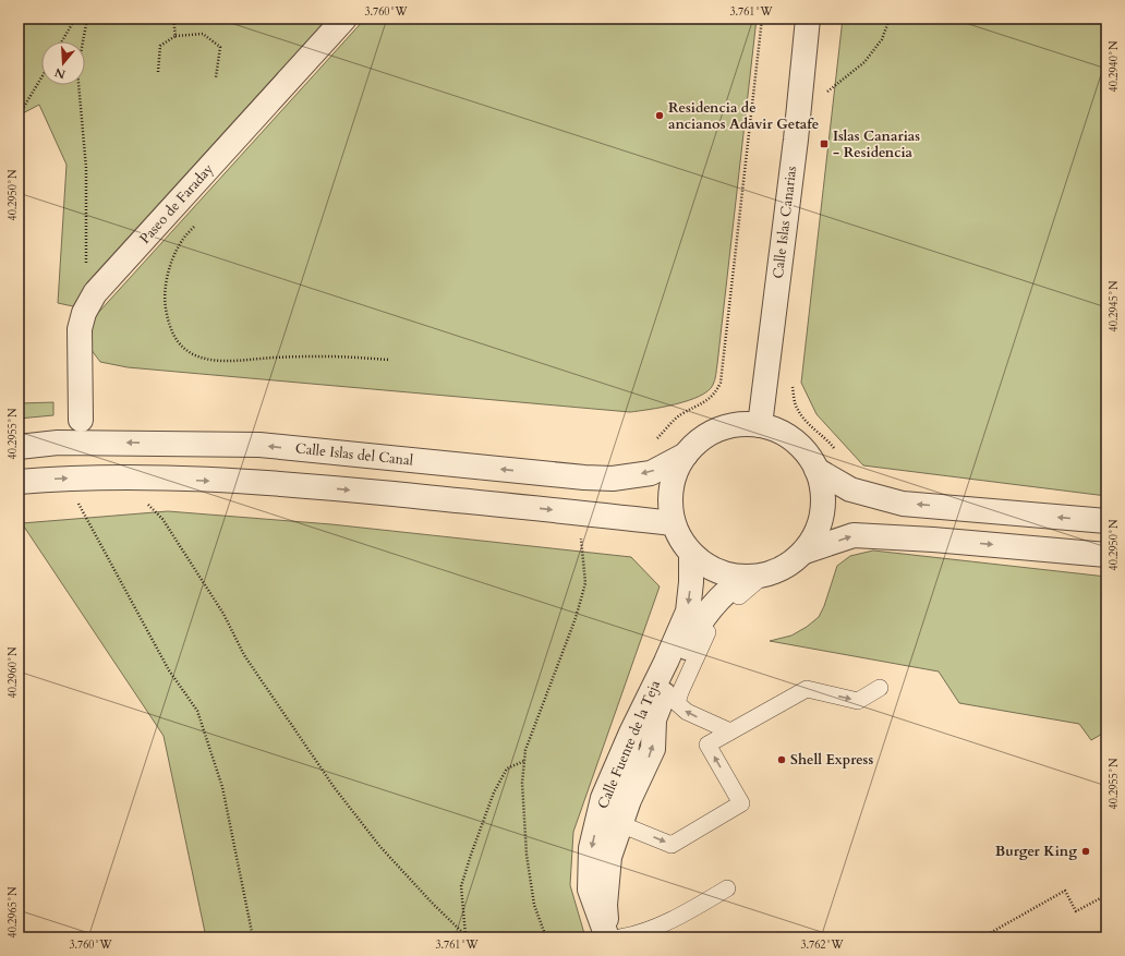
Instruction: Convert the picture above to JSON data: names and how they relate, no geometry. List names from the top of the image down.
{
  "streets": {
    "street": [
      "Paseo de Faraday",
      "Calle Islas Canarias",
      "Calle Islas del Canal",
      "Calle Fuente de la Teja"
    ]
  },
  "crossings": [
    ["Calle Islas Canarias", "Calle Islas del Canal"],
    ["Calle Islas Canarias", "Calle Fuente de la Teja"],
    ["Calle Islas del Canal", "Calle Fuente de la Teja"]
  ],
  "places": {
    "other": ["Residencia de ancianos Adavir Getafe", "Shell Express", "Burger King"],
    "transit": ["Islas Canarias - Residencia"]
  },
  "north": "bottom",
  "coordinates": [
    "3.760°W",
    "3.761°W",
    "40.2940°N",
    "40.2950°N",
    "40.2945°N",
    "40.2955°N",
    "40.2960°N",
    "40.2965°N",
    "3.762°W"
  ]
}
